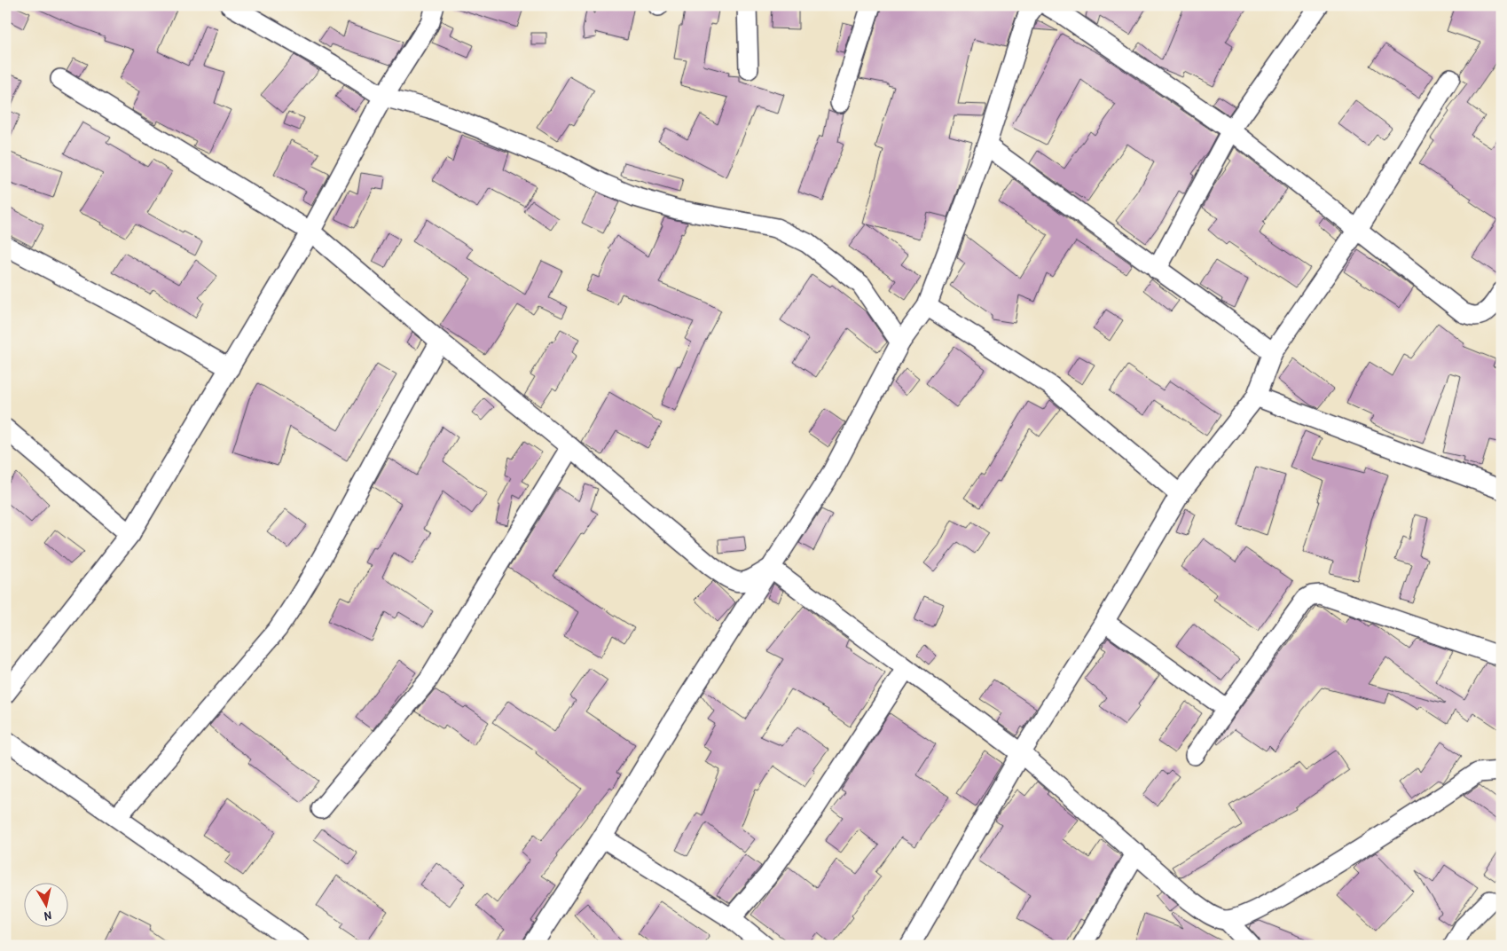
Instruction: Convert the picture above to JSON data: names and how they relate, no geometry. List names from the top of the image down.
{
  "north": "bottom"
}
